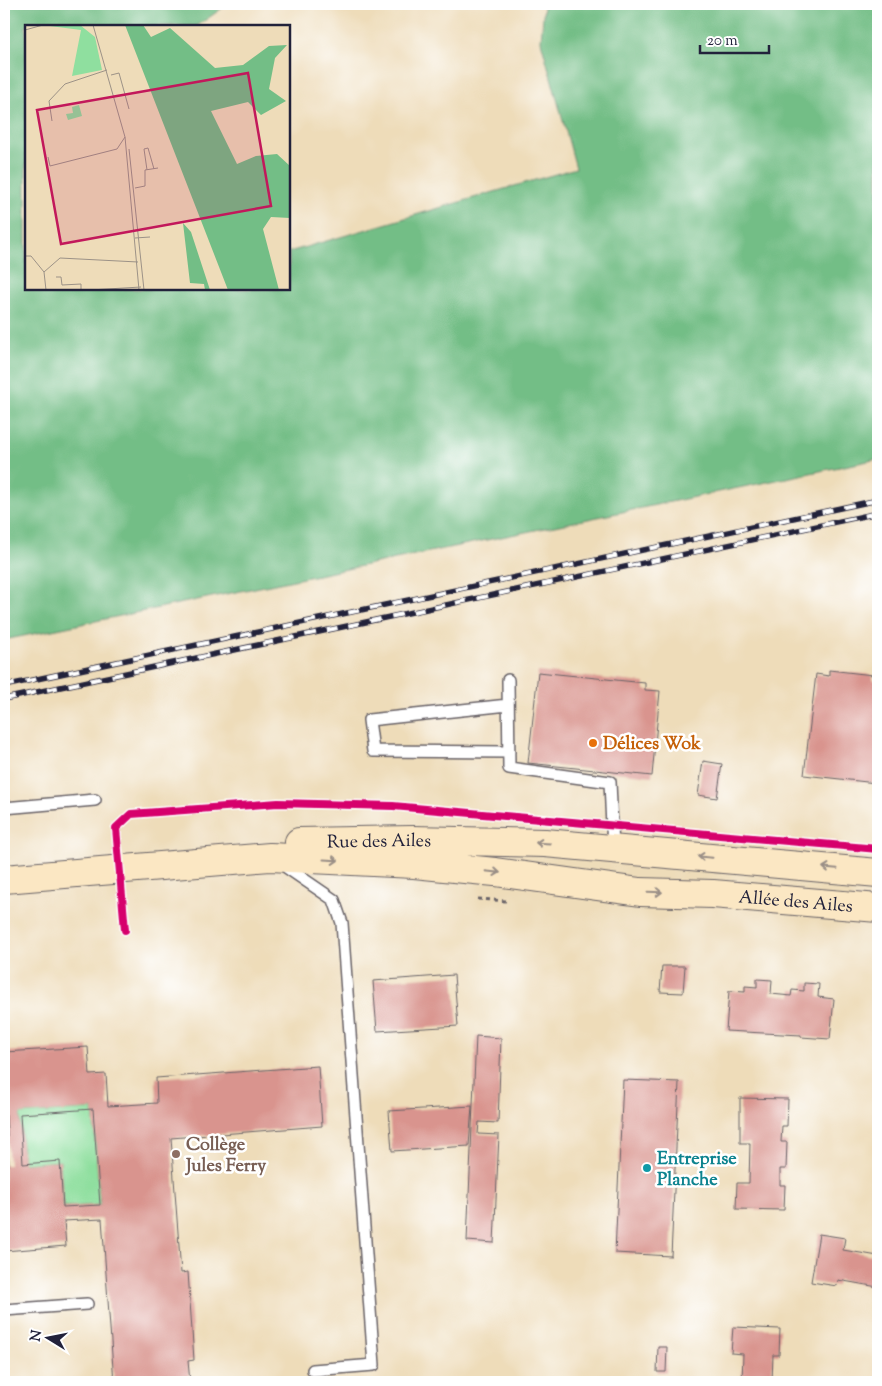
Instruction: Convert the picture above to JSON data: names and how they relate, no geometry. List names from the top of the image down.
{
  "streets": {
    "main road": ["Rue des Ailes", "Allée des Ailes"]
  },
  "crossings": [
    ["Rue des Ailes", "Allée des Ailes"]
  ],
  "places": ["Délices Wok", "Collège Jules Ferry", "Entreprise Planche"],
  "scale_bar": "20 m",
  "north": "left"
}
